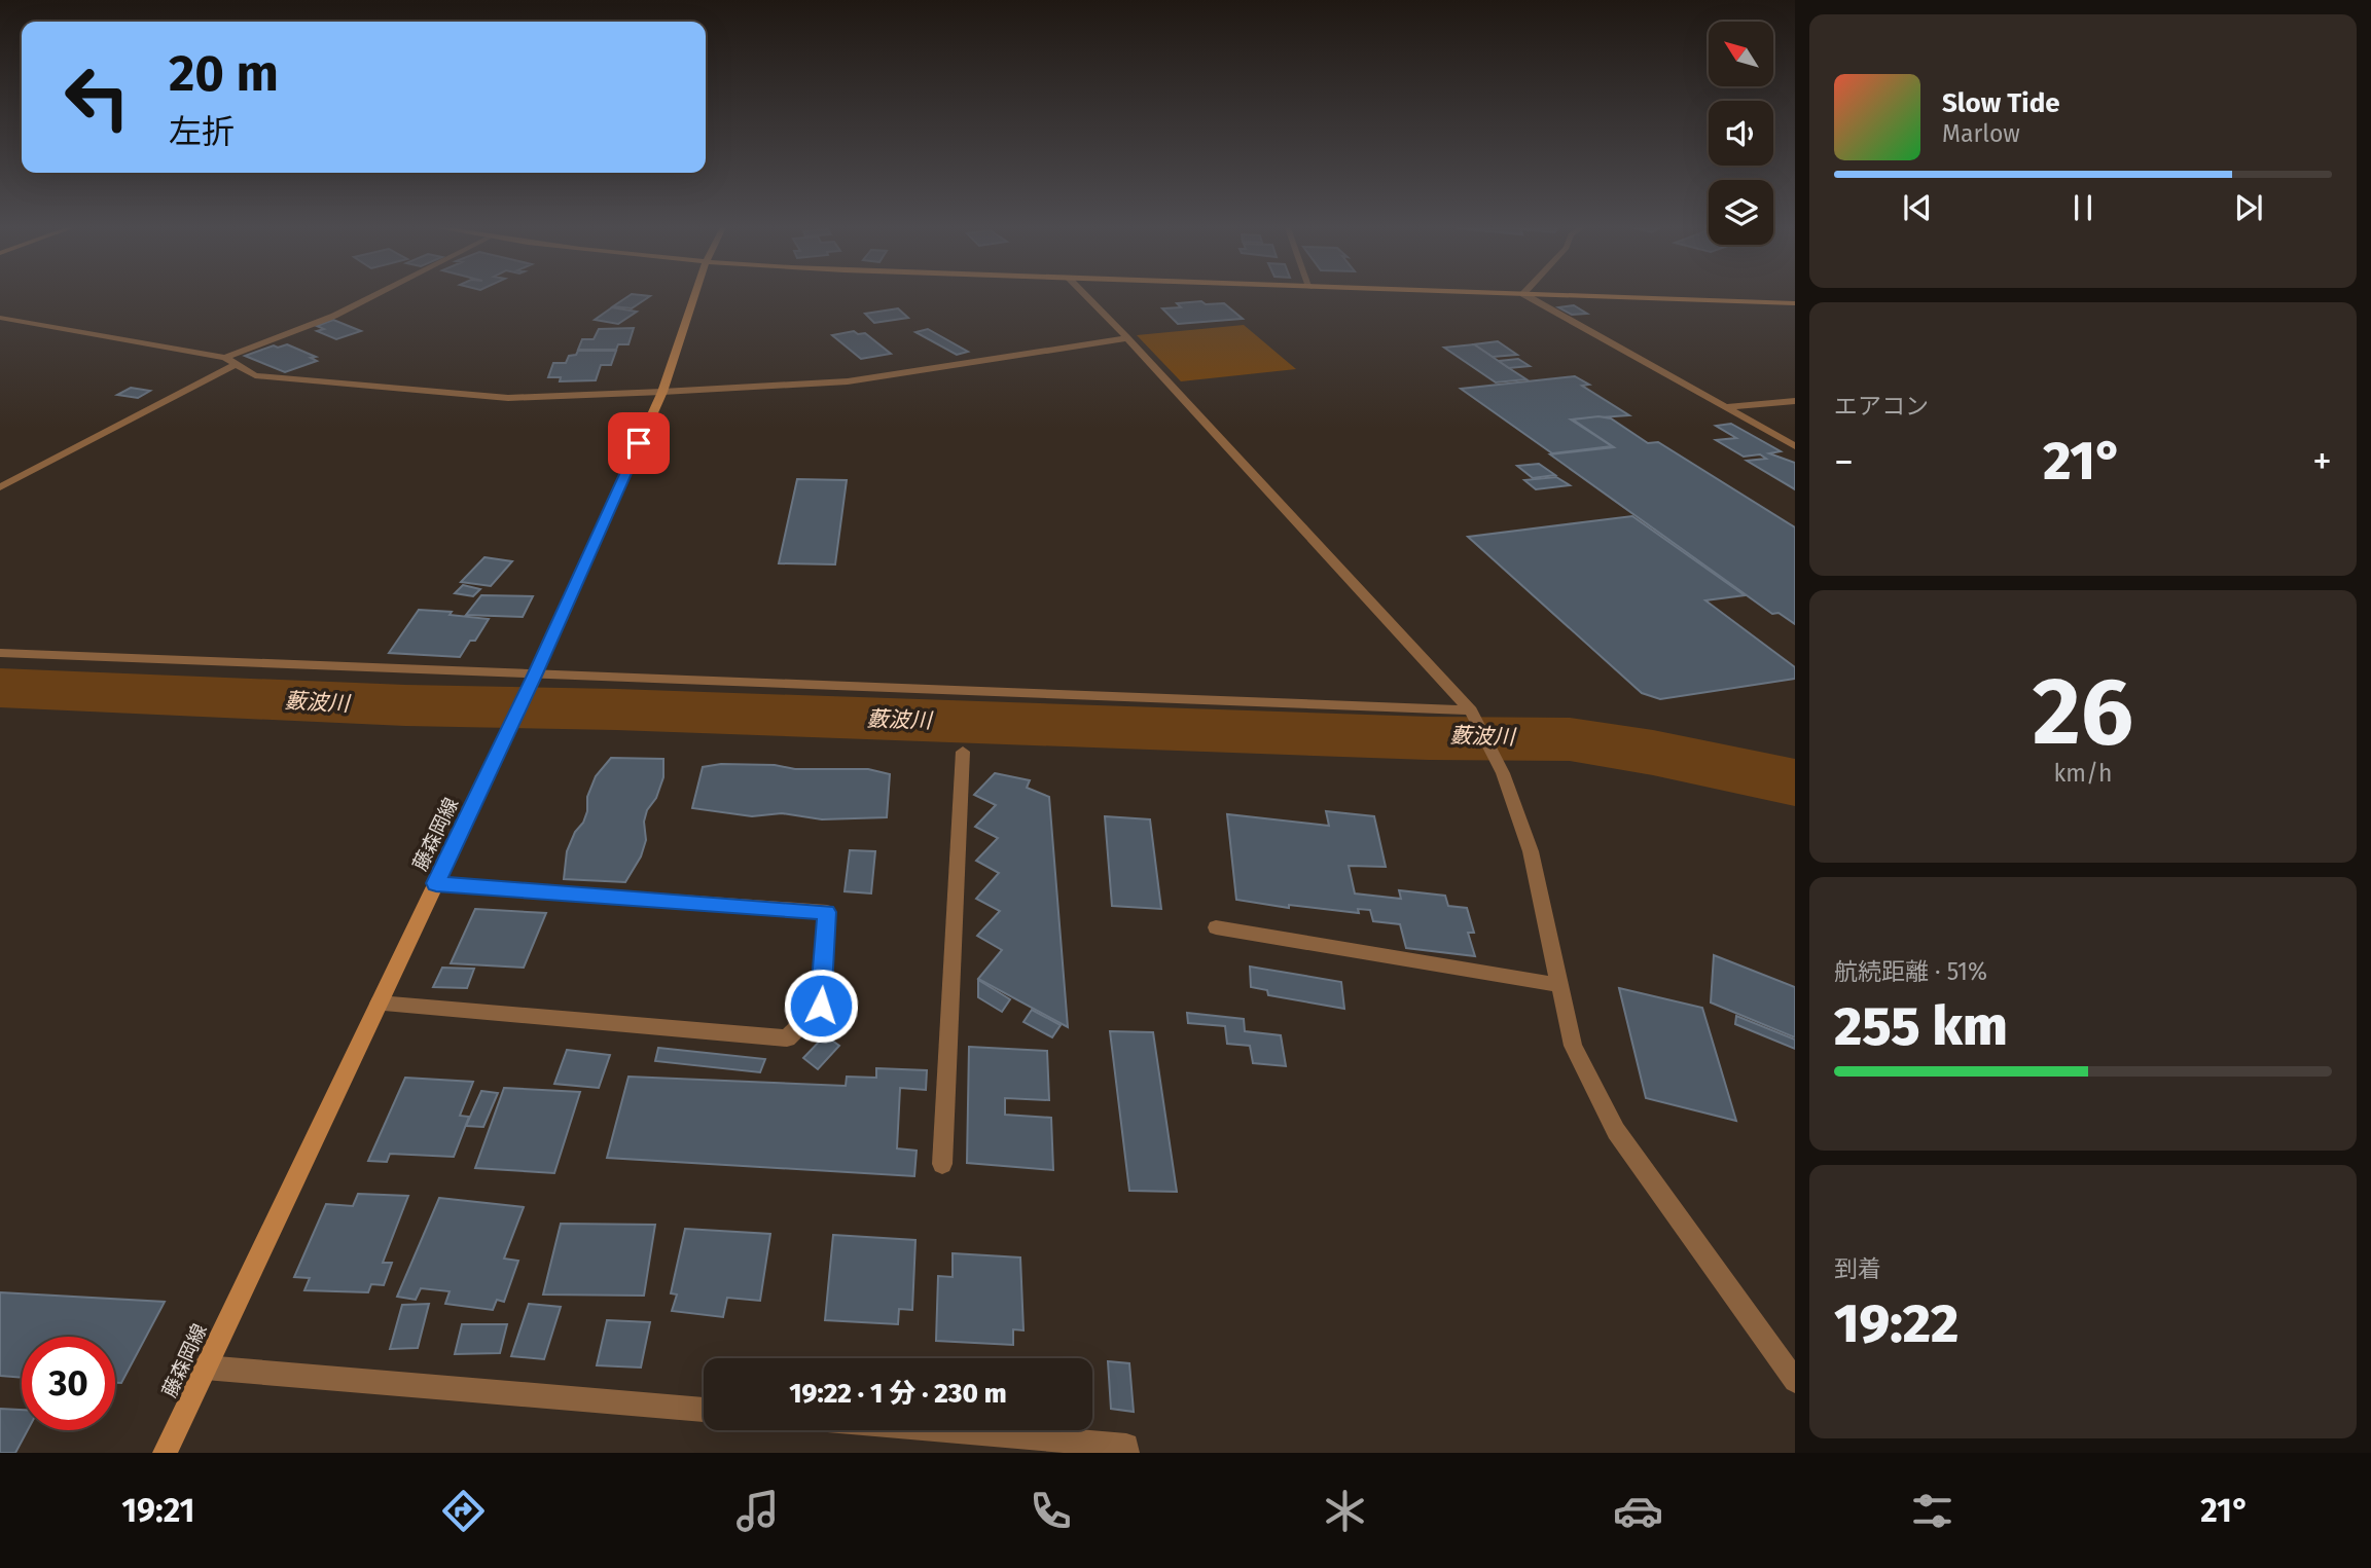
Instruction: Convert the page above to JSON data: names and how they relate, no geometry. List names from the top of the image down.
{
  "streets": {
    "main road": ["藤森岡線"]
  },
  "water": ["藪波川"],
  "north": "top left",
  "page": {
    "turn": ["20 m", "左折"],
    "song": ["Slow Tide", "Marlow"],
    "tile": [
      "エアコン",
      ["26", "km/h"],
      ["航続距離 · 51%", "255 km"],
      ["到着", "19:22"]
    ],
    "heat": ["−", "21°", "+"],
    "limit": "30",
    "trip": "19:22 · 1 分 · 230 m",
    "tabs": ["19:21", "21°"]
  }
}
